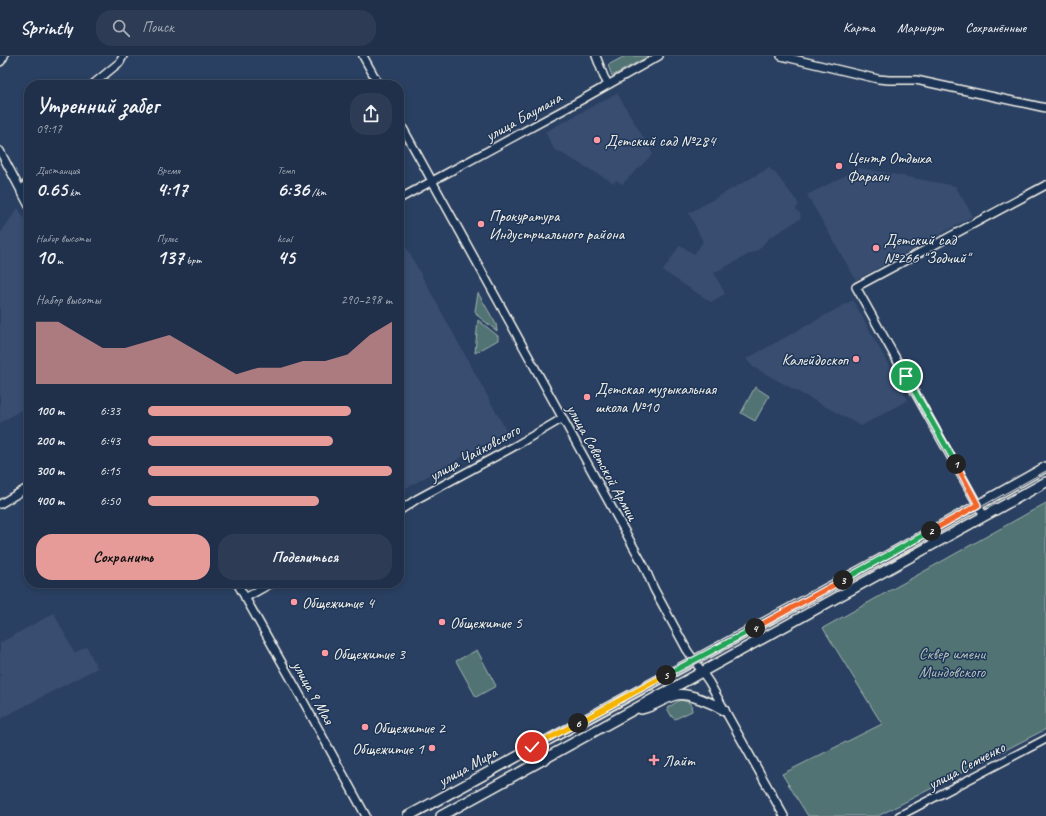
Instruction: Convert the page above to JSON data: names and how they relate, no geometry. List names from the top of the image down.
{
  "streets": {
    "main road": ["улица Мира"],
    "street": [
      "улица Баумана",
      "улица Чайковского",
      "улица Советской Армии",
      "улица 9 Мая",
      "улица Семченко"
    ]
  },
  "crossings": [
    ["улица Баумана", "улица Советской Армии"],
    ["улица Чайковского", "улица Советской Армии"],
    ["улица Советской Армии", "улица Мира"]
  ],
  "parks": ["Сквер имени Миндовского"],
  "places": {
    "other": [
      "Детский сад №284",
      "Центр Отдыха Фараон",
      "Прокуратура Индустриального района",
      "Детский сад №266 \"Зодчий\"",
      "Калейдоскоп",
      "Детская музыкальная школа №10",
      "Общежитие 4",
      "Общежитие 5",
      "Общежитие 3",
      "Общежитие 2",
      "Общежитие 1"
    ],
    "health": ["Лайт"]
  },
  "page": {
    "header": "Sprintly",
    "search": "Поиск",
    "nav": ["Карта", "Маршрут", "Сохранённые"],
    "heading": ["Утренний забег", "09:17"],
    "stats": [
      ["Дистанция", "0.65 km"],
      ["Время", "4:17"],
      ["Темп", "6:36 /km"],
      ["Набор высоты", "10 m"],
      ["Пульс", "137 bpm"],
      ["kcal", "45"]
    ],
    "chart": ["Набор высоты", "290–298 m"],
    "list": [
      {
        "name": "100 m",
        "note": "6:33"
      },
      {
        "name": "200 m",
        "note": "6:43"
      },
      {
        "name": "300 m",
        "note": "6:15"
      },
      {
        "name": "400 m",
        "note": "6:50"
      }
    ],
    "pins": [
      "1",
      "2",
      "3",
      "4",
      "5",
      "6"
    ],
    "buttons": ["Сохранить", "Поделиться"]
  }
}
